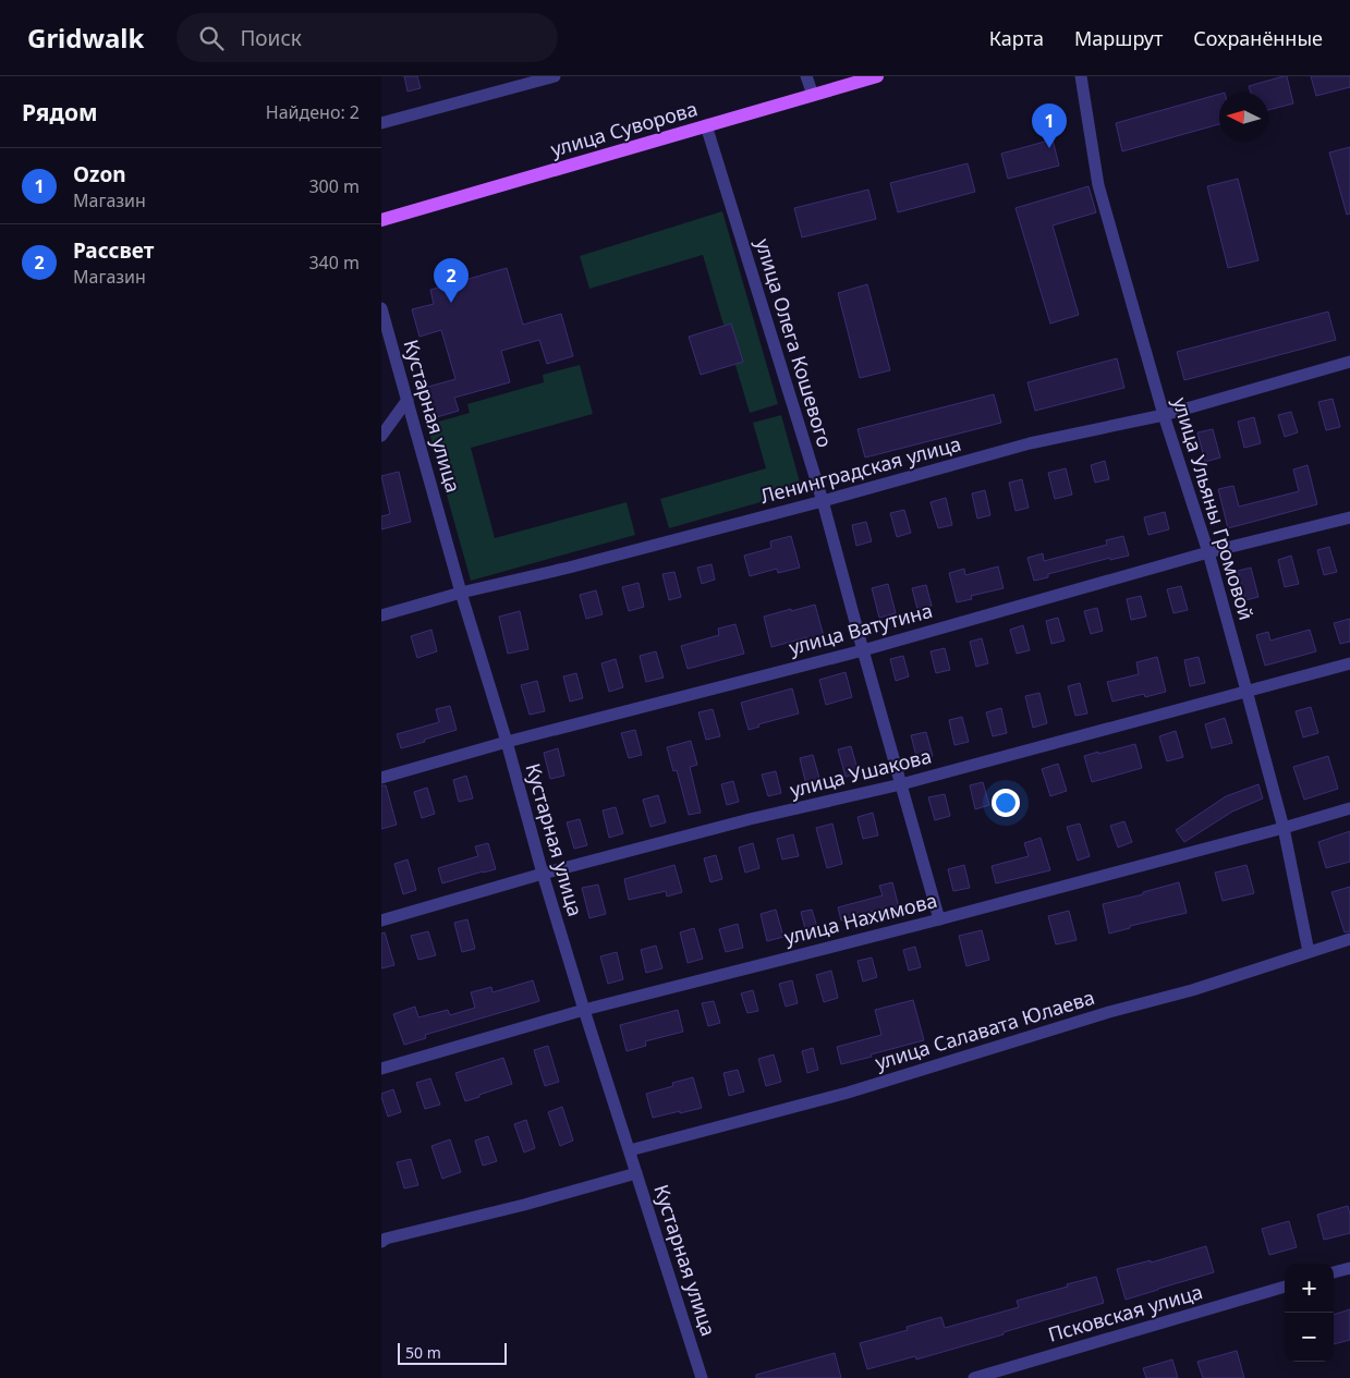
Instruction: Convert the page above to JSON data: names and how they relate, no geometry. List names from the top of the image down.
{
  "streets": {
    "main road": ["улица Суворова"],
    "street": [
      "улица Олега Кошевого",
      "Кустарная улица",
      "Ленинградская улица",
      "улица Ульяны Громовой",
      "улица Ватутина",
      "улица Ушакова",
      "улица Нахимова",
      "улица Салавата Юлаева",
      "Псковская улица"
    ]
  },
  "crossings": [
    ["улица Суворова", "улица Олега Кошевого"],
    ["улица Олега Кошевого", "Ленинградская улица"],
    ["улица Олега Кошевого", "улица Ватутина"],
    ["улица Олега Кошевого", "улица Ушакова"],
    ["улица Олега Кошевого", "улица Нахимова"],
    ["Кустарная улица", "Ленинградская улица"],
    ["Кустарная улица", "улица Ватутина"],
    ["Кустарная улица", "улица Ушакова"],
    ["Кустарная улица", "улица Нахимова"],
    ["Кустарная улица", "улица Салавата Юлаева"],
    ["Ленинградская улица", "улица Ульяны Громовой"],
    ["улица Ульяны Громовой", "улица Ватутина"],
    ["улица Ульяны Громовой", "улица Ушакова"],
    ["улица Ульяны Громовой", "улица Нахимова"],
    ["улица Ульяны Громовой", "улица Салавата Юлаева"]
  ],
  "scale_bar": "50 m",
  "north": "left",
  "page": {
    "header": "Gridwalk",
    "search": "Поиск",
    "nav": ["Карта", "Маршрут", "Сохранённые"],
    "heading": ["Рядом", "Найдено: 2"],
    "pins": ["1", "2"],
    "list": [
      {
        "mark": "1",
        "name": "Ozon",
        "note": "Магазин",
        "value": "300 m"
      },
      {
        "mark": "2",
        "name": "Рассвет",
        "note": "Магазин",
        "value": "340 m"
      }
    ],
    "map_buttons": ["+", "−"],
    "scale": "50 m"
  }
}
